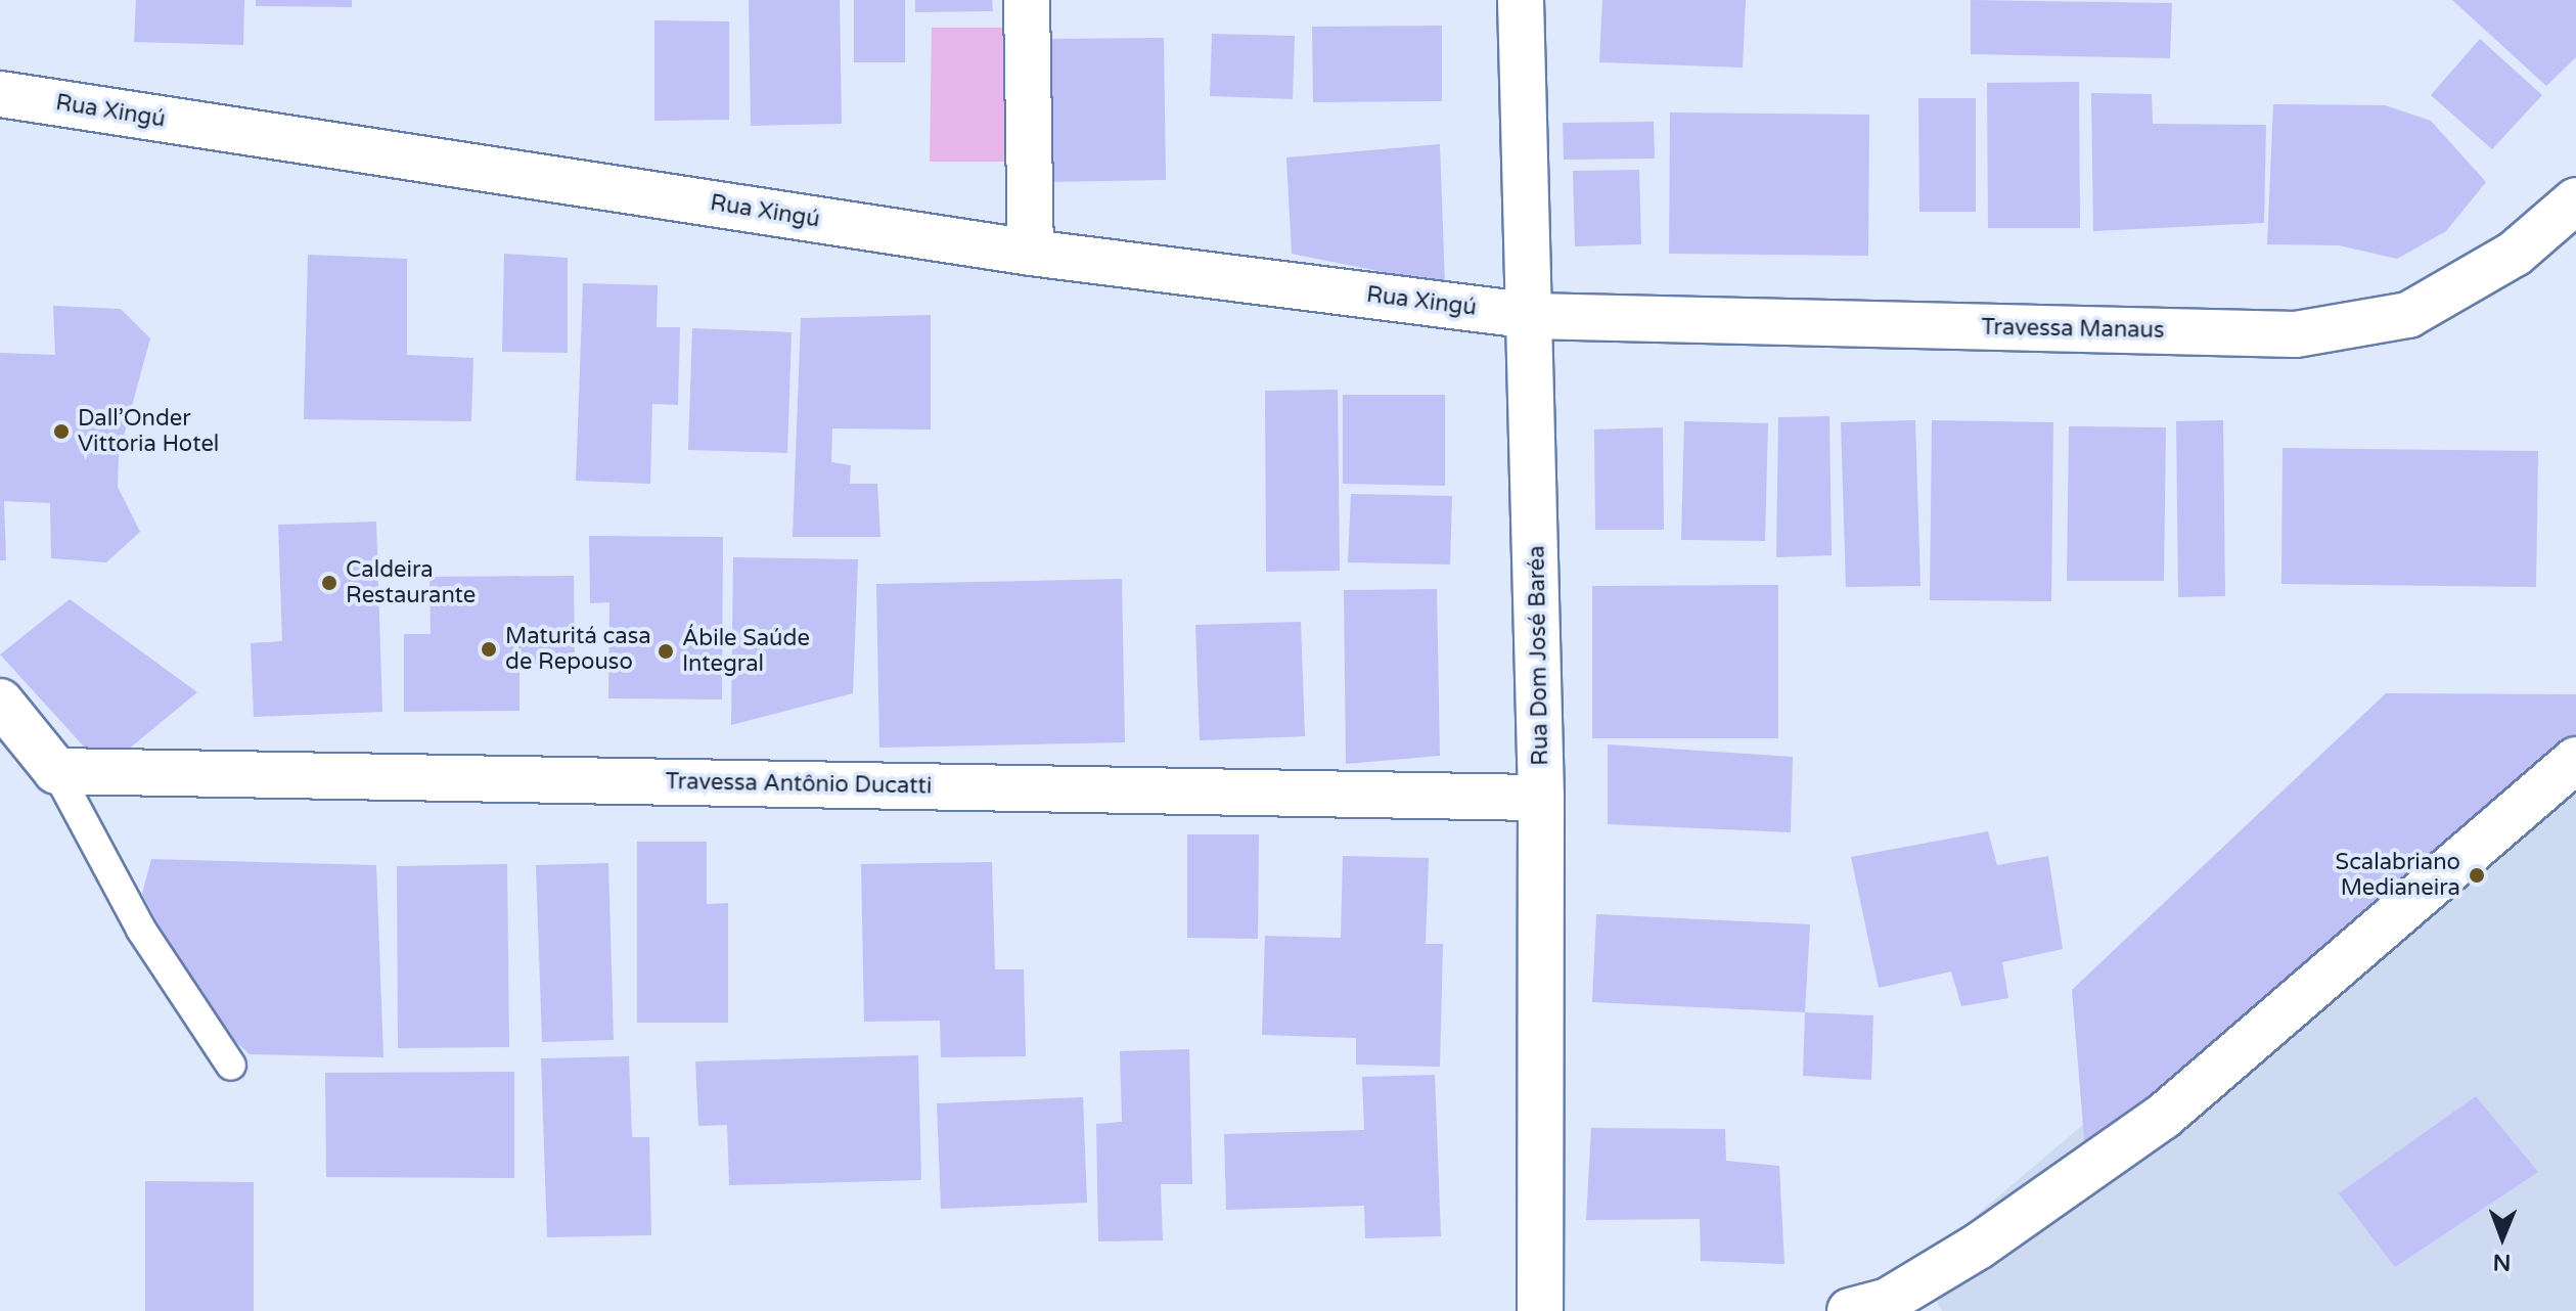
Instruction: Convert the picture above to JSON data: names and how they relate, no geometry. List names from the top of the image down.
{
  "streets": {
    "street": [
      "Rua Xingú",
      "Travessa Manaus",
      "Rua Dom José Baréa",
      "Travessa Antônio Ducatti"
    ]
  },
  "crossings": [
    ["Rua Xingú", "Travessa Manaus"],
    ["Rua Xingú", "Rua Dom José Baréa"],
    ["Travessa Manaus", "Rua Dom José Baréa"],
    ["Rua Dom José Baréa", "Travessa Antônio Ducatti"]
  ],
  "places": [
    "Dall’Onder Vittoria Hotel",
    "Caldeira Restaurante",
    "Maturitá casa de Repouso",
    "Ábile Saúde Integral",
    "Scalabriano Medianeira"
  ],
  "north": "bottom"
}
